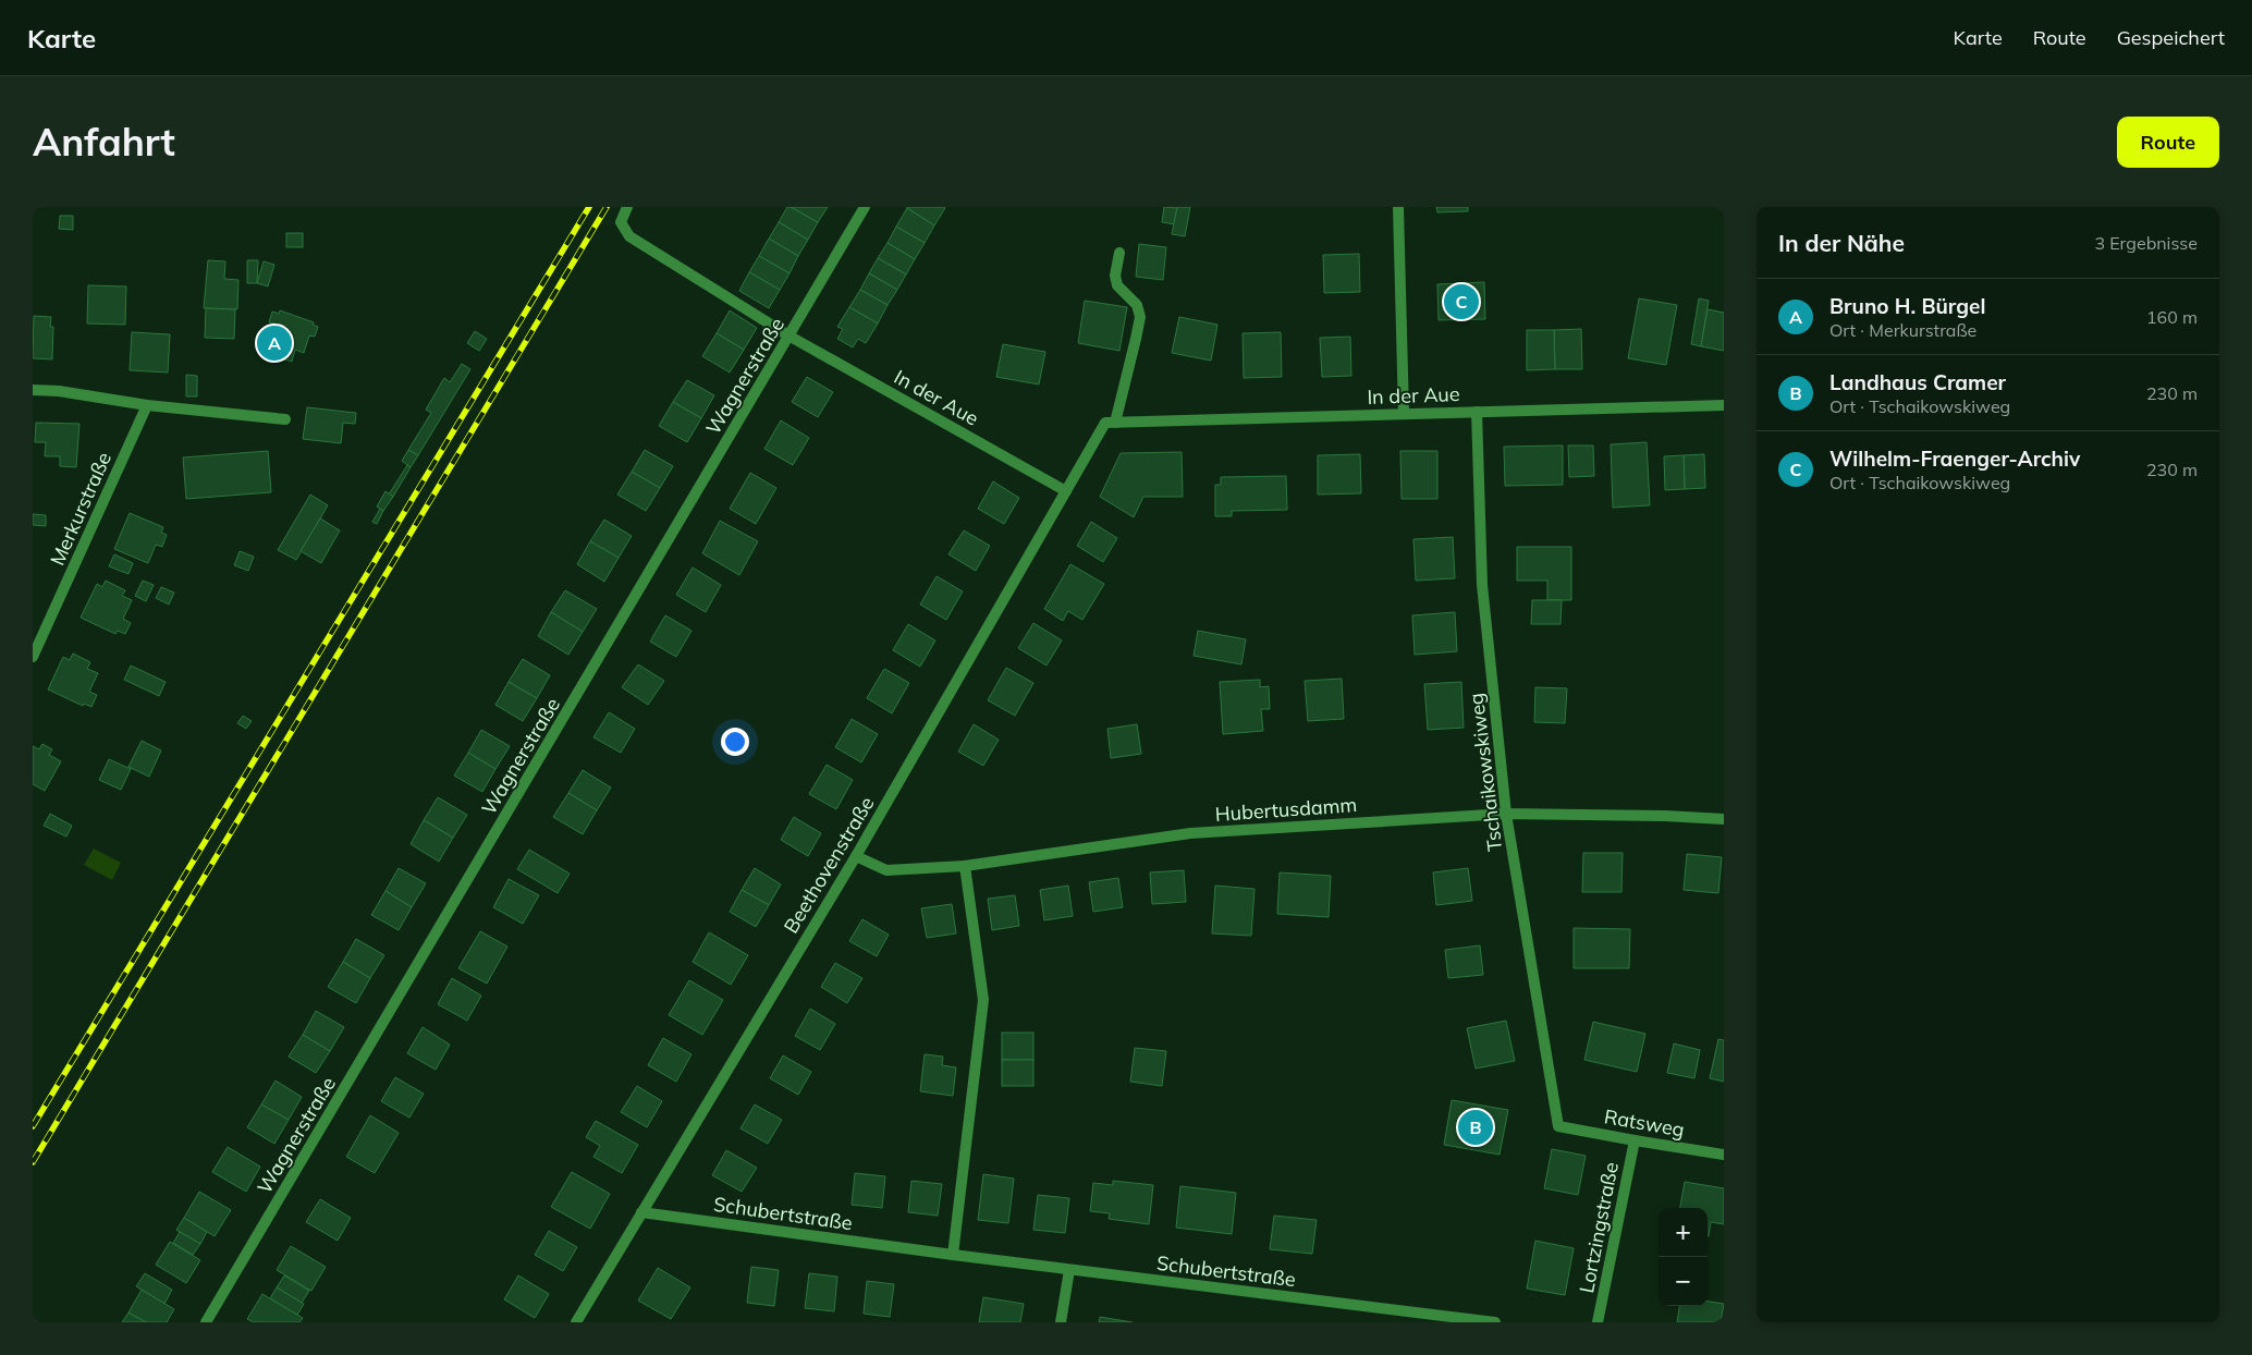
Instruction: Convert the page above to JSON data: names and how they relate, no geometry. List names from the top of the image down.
{
  "streets": {
    "street": [
      "Wagnerstraße",
      "In der Aue",
      "Merkurstraße",
      "Tschaikowskiweg",
      "Hubertusdamm",
      "Beethovenstraße",
      "Ratsweg",
      "Schubertstraße",
      "Lortzingstraße"
    ]
  },
  "crossings": [
    ["Wagnerstraße", "In der Aue"],
    ["In der Aue", "Tschaikowskiweg"],
    ["In der Aue", "Beethovenstraße"],
    ["Tschaikowskiweg", "Hubertusdamm"],
    ["Tschaikowskiweg", "Ratsweg"],
    ["Hubertusdamm", "Beethovenstraße"],
    ["Beethovenstraße", "Schubertstraße"],
    ["Ratsweg", "Lortzingstraße"]
  ],
  "page": {
    "header": "Karte",
    "nav": ["Karte", "Route", "Gespeichert"],
    "buttons": "Route",
    "title": "Anfahrt",
    "heading": ["In der Nähe", "3 Ergebnisse"],
    "list": [
      {
        "mark": "A",
        "name": "Bruno H. Bürgel",
        "note": "Ort · Merkurstraße",
        "value": "160 m"
      },
      {
        "mark": "B",
        "name": "Landhaus Cramer",
        "note": "Ort · Tschaikowskiweg",
        "value": "230 m"
      },
      {
        "mark": "C",
        "name": "Wilhelm-Fraenger-Archiv",
        "note": "Ort · Tschaikowskiweg",
        "value": "230 m"
      }
    ],
    "pins": ["C", "A", "B"],
    "map_buttons": ["+", "−"]
  }
}
